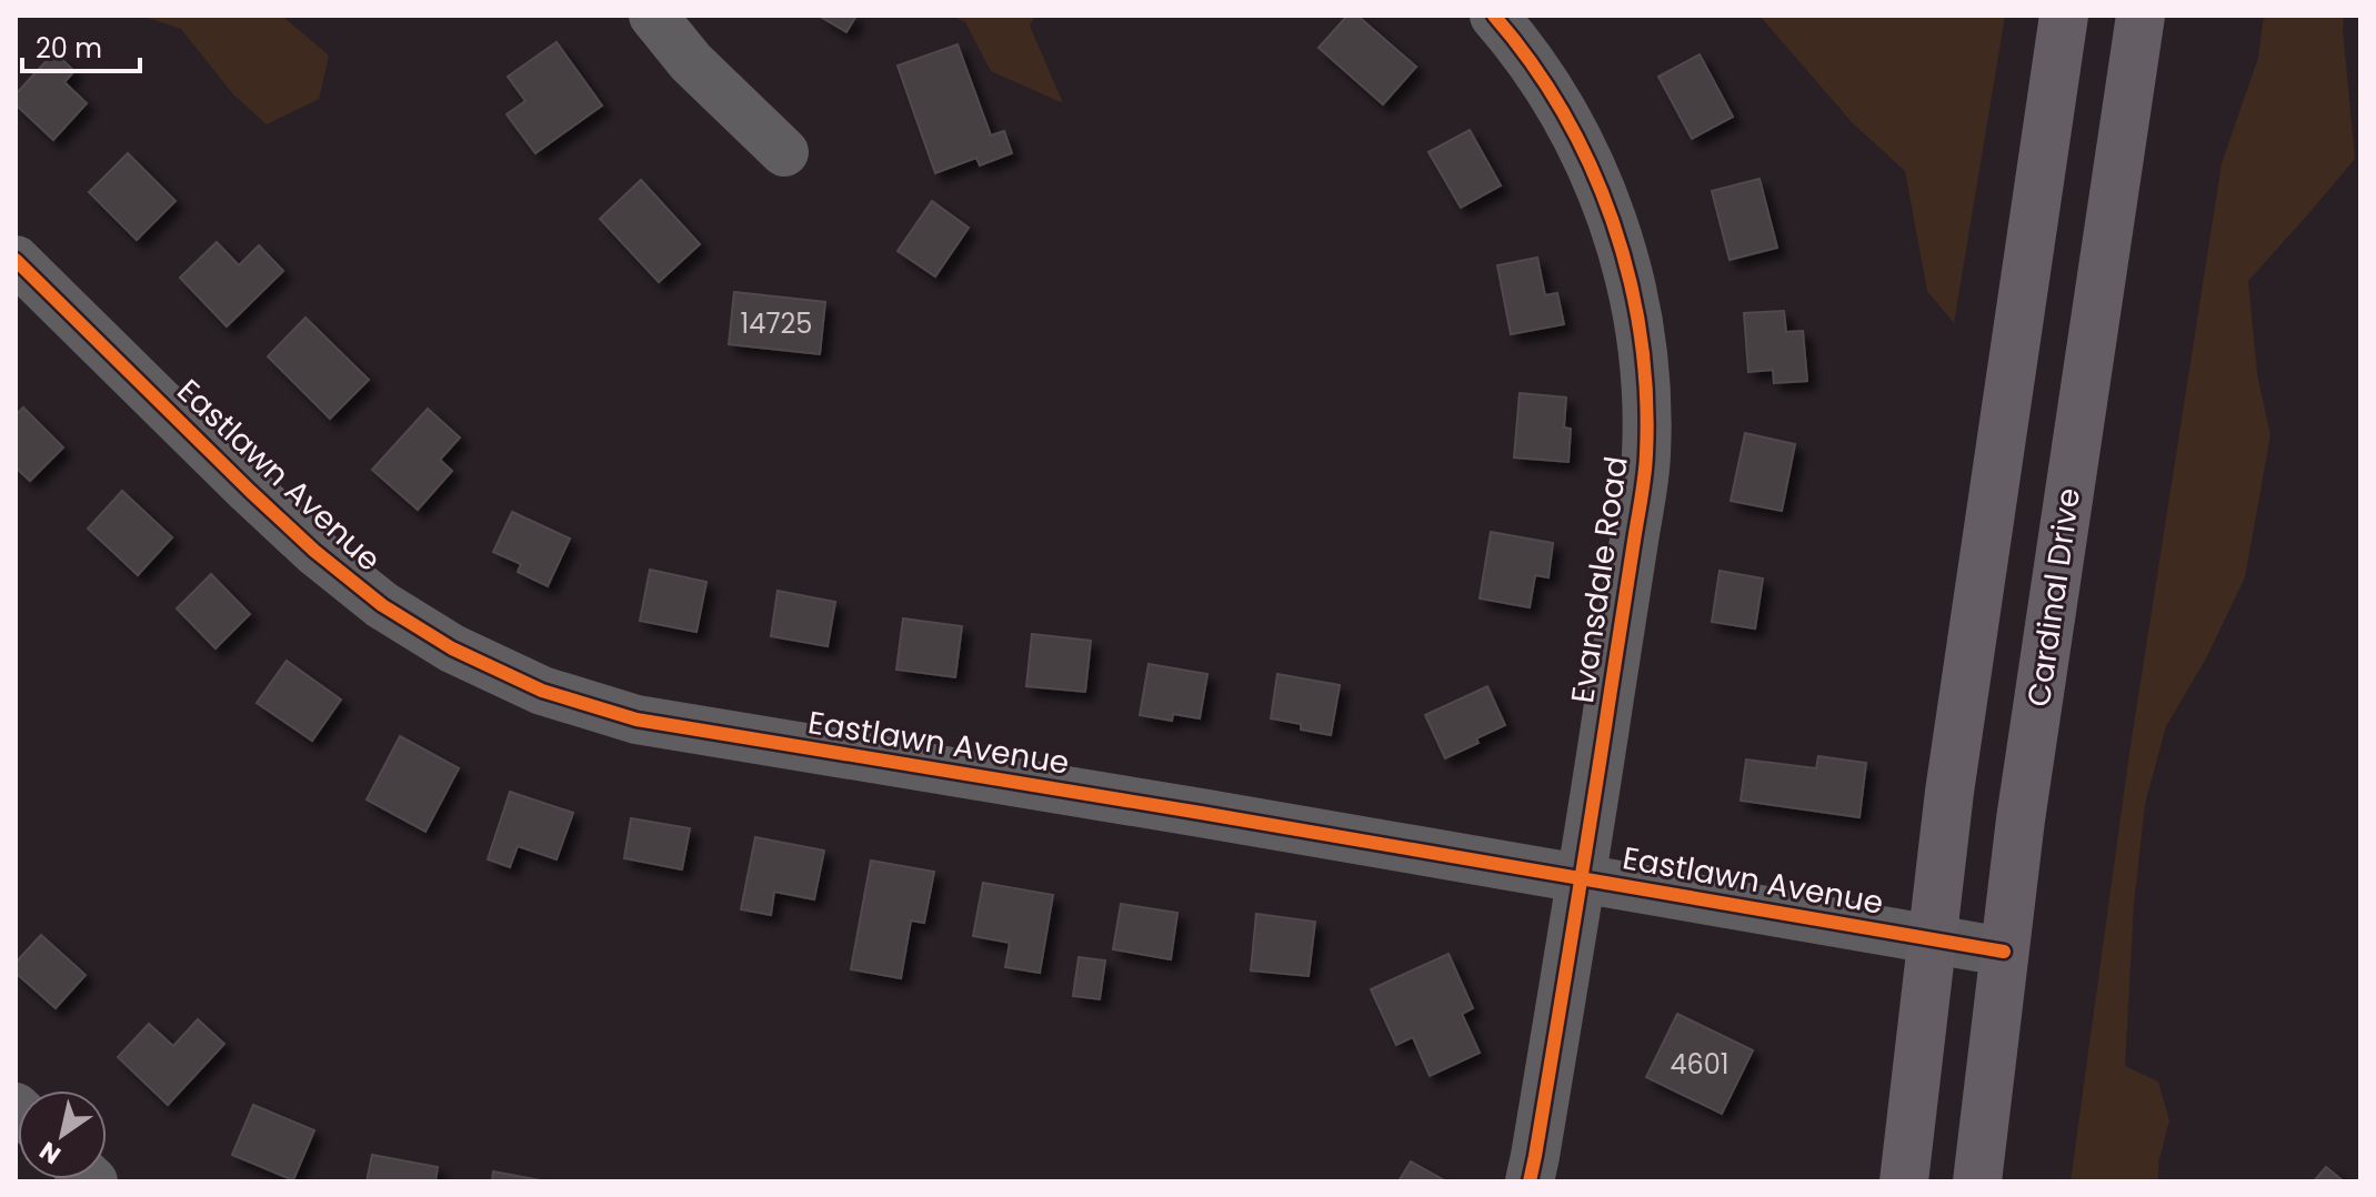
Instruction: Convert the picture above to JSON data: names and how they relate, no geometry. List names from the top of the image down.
{
  "streets": {
    "main road": ["Cardinal Drive"],
    "street": ["Eastlawn Avenue", "Evansdale Road"]
  },
  "crossings": [
    ["Eastlawn Avenue", "Evansdale Road"],
    ["Eastlawn Avenue", "Cardinal Drive"]
  ],
  "house_numbers": ["14725", "4601"],
  "scale_bar": "20 m",
  "north": "bottom left"
}
